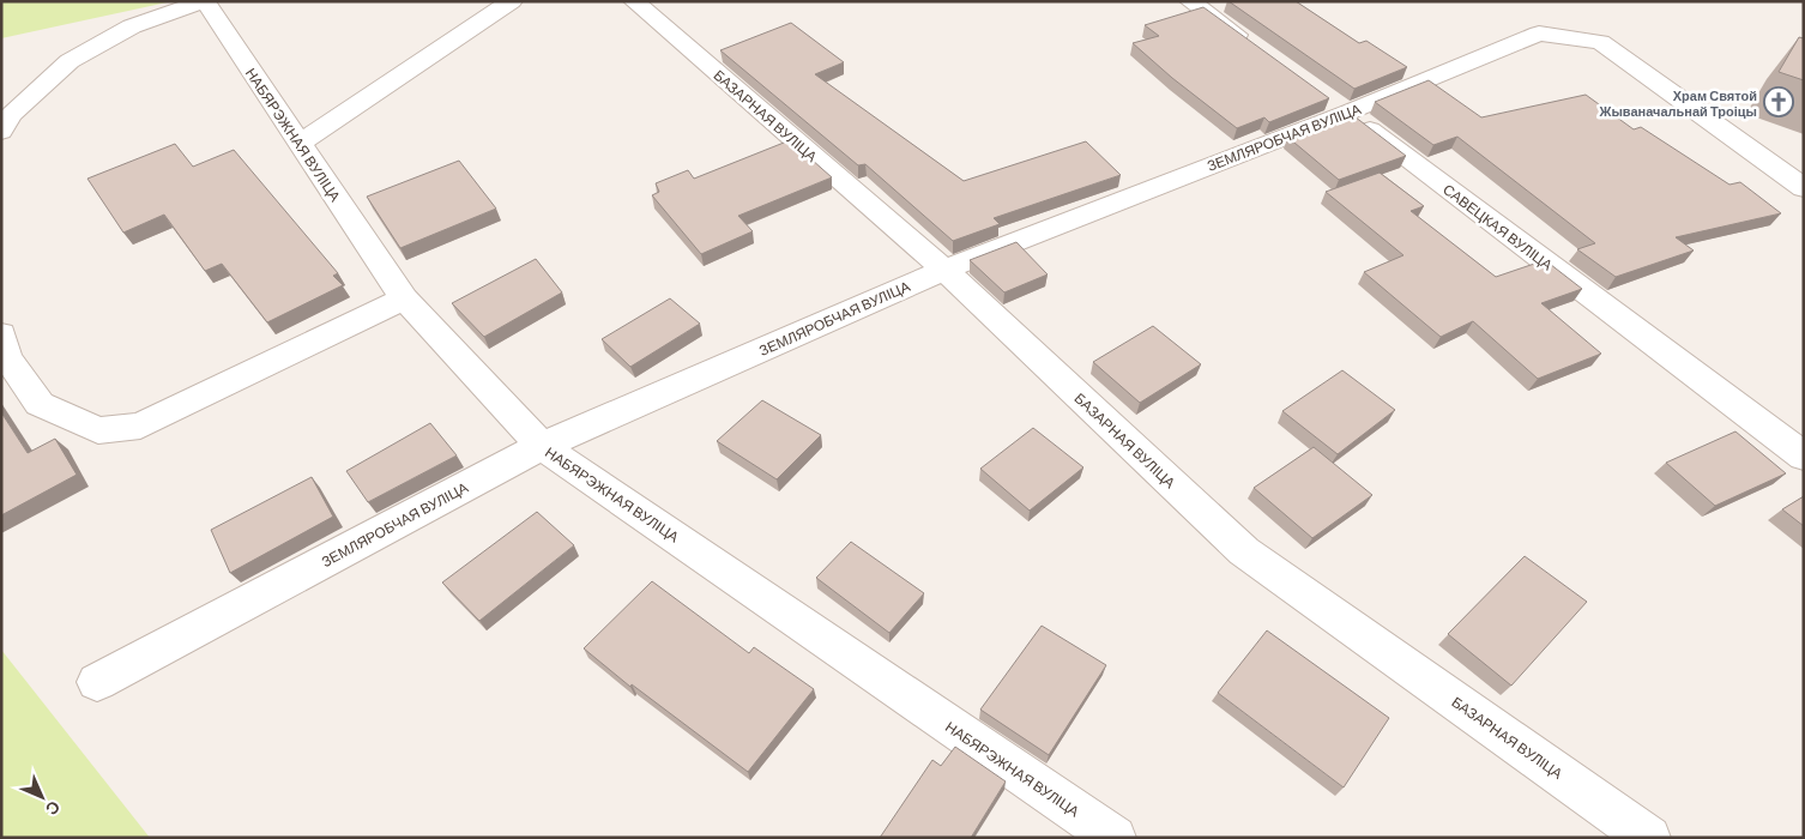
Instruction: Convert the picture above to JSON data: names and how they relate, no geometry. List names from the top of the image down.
{
  "streets": {
    "street": [
      "БАЗАРНАЯ ВУЛІЦА",
      "НАБЯРЭЖНАЯ ВУЛІЦА",
      "ЗЕМЛЯРОБЧАЯ ВУЛІЦА",
      "САВЕЦКАЯ ВУЛІЦА"
    ]
  },
  "crossings": [
    ["БАЗАРНАЯ ВУЛІЦА", "ЗЕМЛЯРОБЧАЯ ВУЛІЦА"],
    ["НАБЯРЭЖНАЯ ВУЛІЦА", "ЗЕМЛЯРОБЧАЯ ВУЛІЦА"],
    ["ЗЕМЛЯРОБЧАЯ ВУЛІЦА", "САВЕЦКАЯ ВУЛІЦА"]
  ],
  "places": {
    "church": ["Храм Святой Жываначальнай Троіцы"]
  },
  "north": "bottom right"
}
